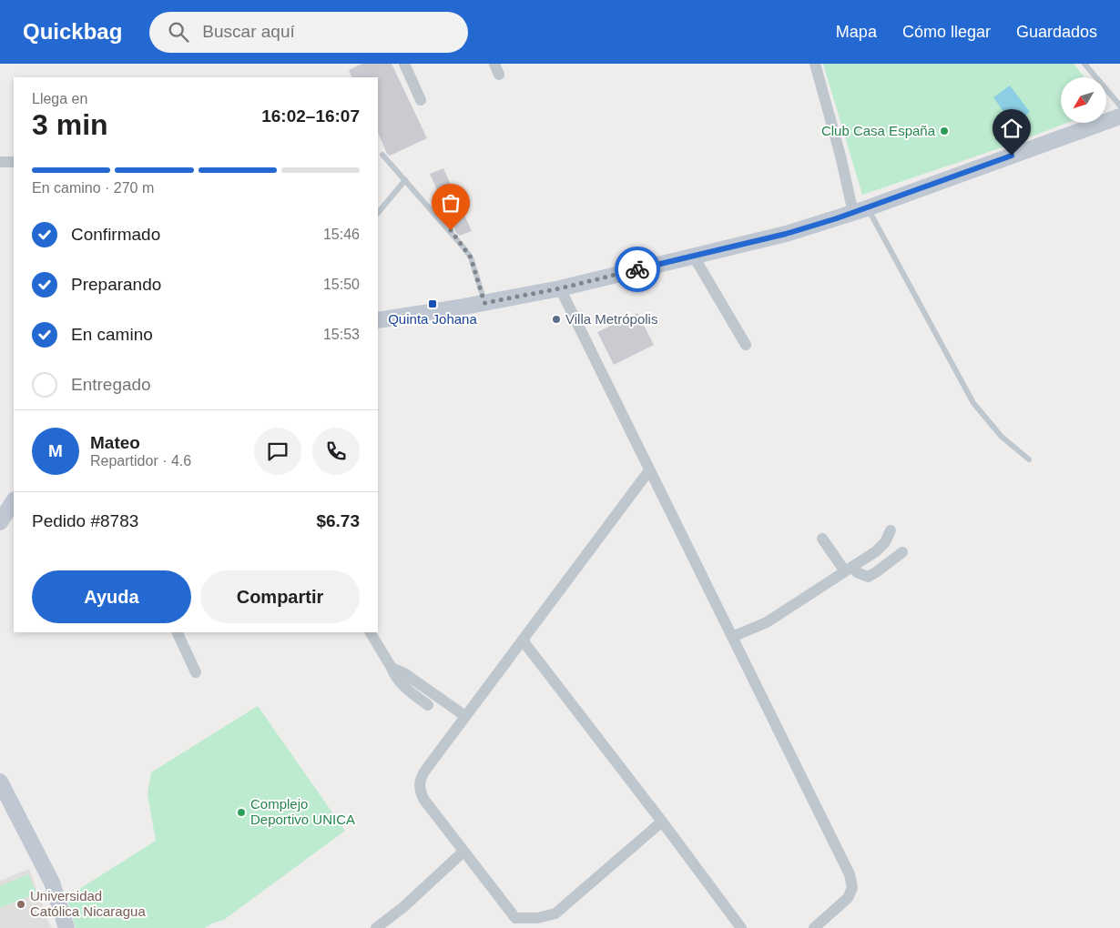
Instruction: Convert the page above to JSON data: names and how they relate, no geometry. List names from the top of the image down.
{
  "places": {
    "other": [
      "Club Casa España",
      "Villa Metrópolis",
      "Complejo Deportivo UNICA",
      "Universidad Católica Nicaragua"
    ],
    "transit": ["Quinta Johana"]
  },
  "north": "bottom left",
  "page": {
    "header": "Quickbag",
    "search": "Buscar aquí",
    "nav": ["Mapa", "Cómo llegar", "Guardados"],
    "heading": ["3 min", "Llega en", "16:02–16:07"],
    "panel": [
      "Mateo",
      "Repartidor · 4.6",
      "Pedido #8783",
      "$6.73"
    ],
    "bar": "En camino · 270 m",
    "list": [
      ["Confirmado", "15:46"],
      ["Preparando", "15:50"],
      ["En camino", "15:53"],
      "Entregado"
    ],
    "round": "M",
    "buttons": ["Ayuda", "Compartir"]
  }
}
